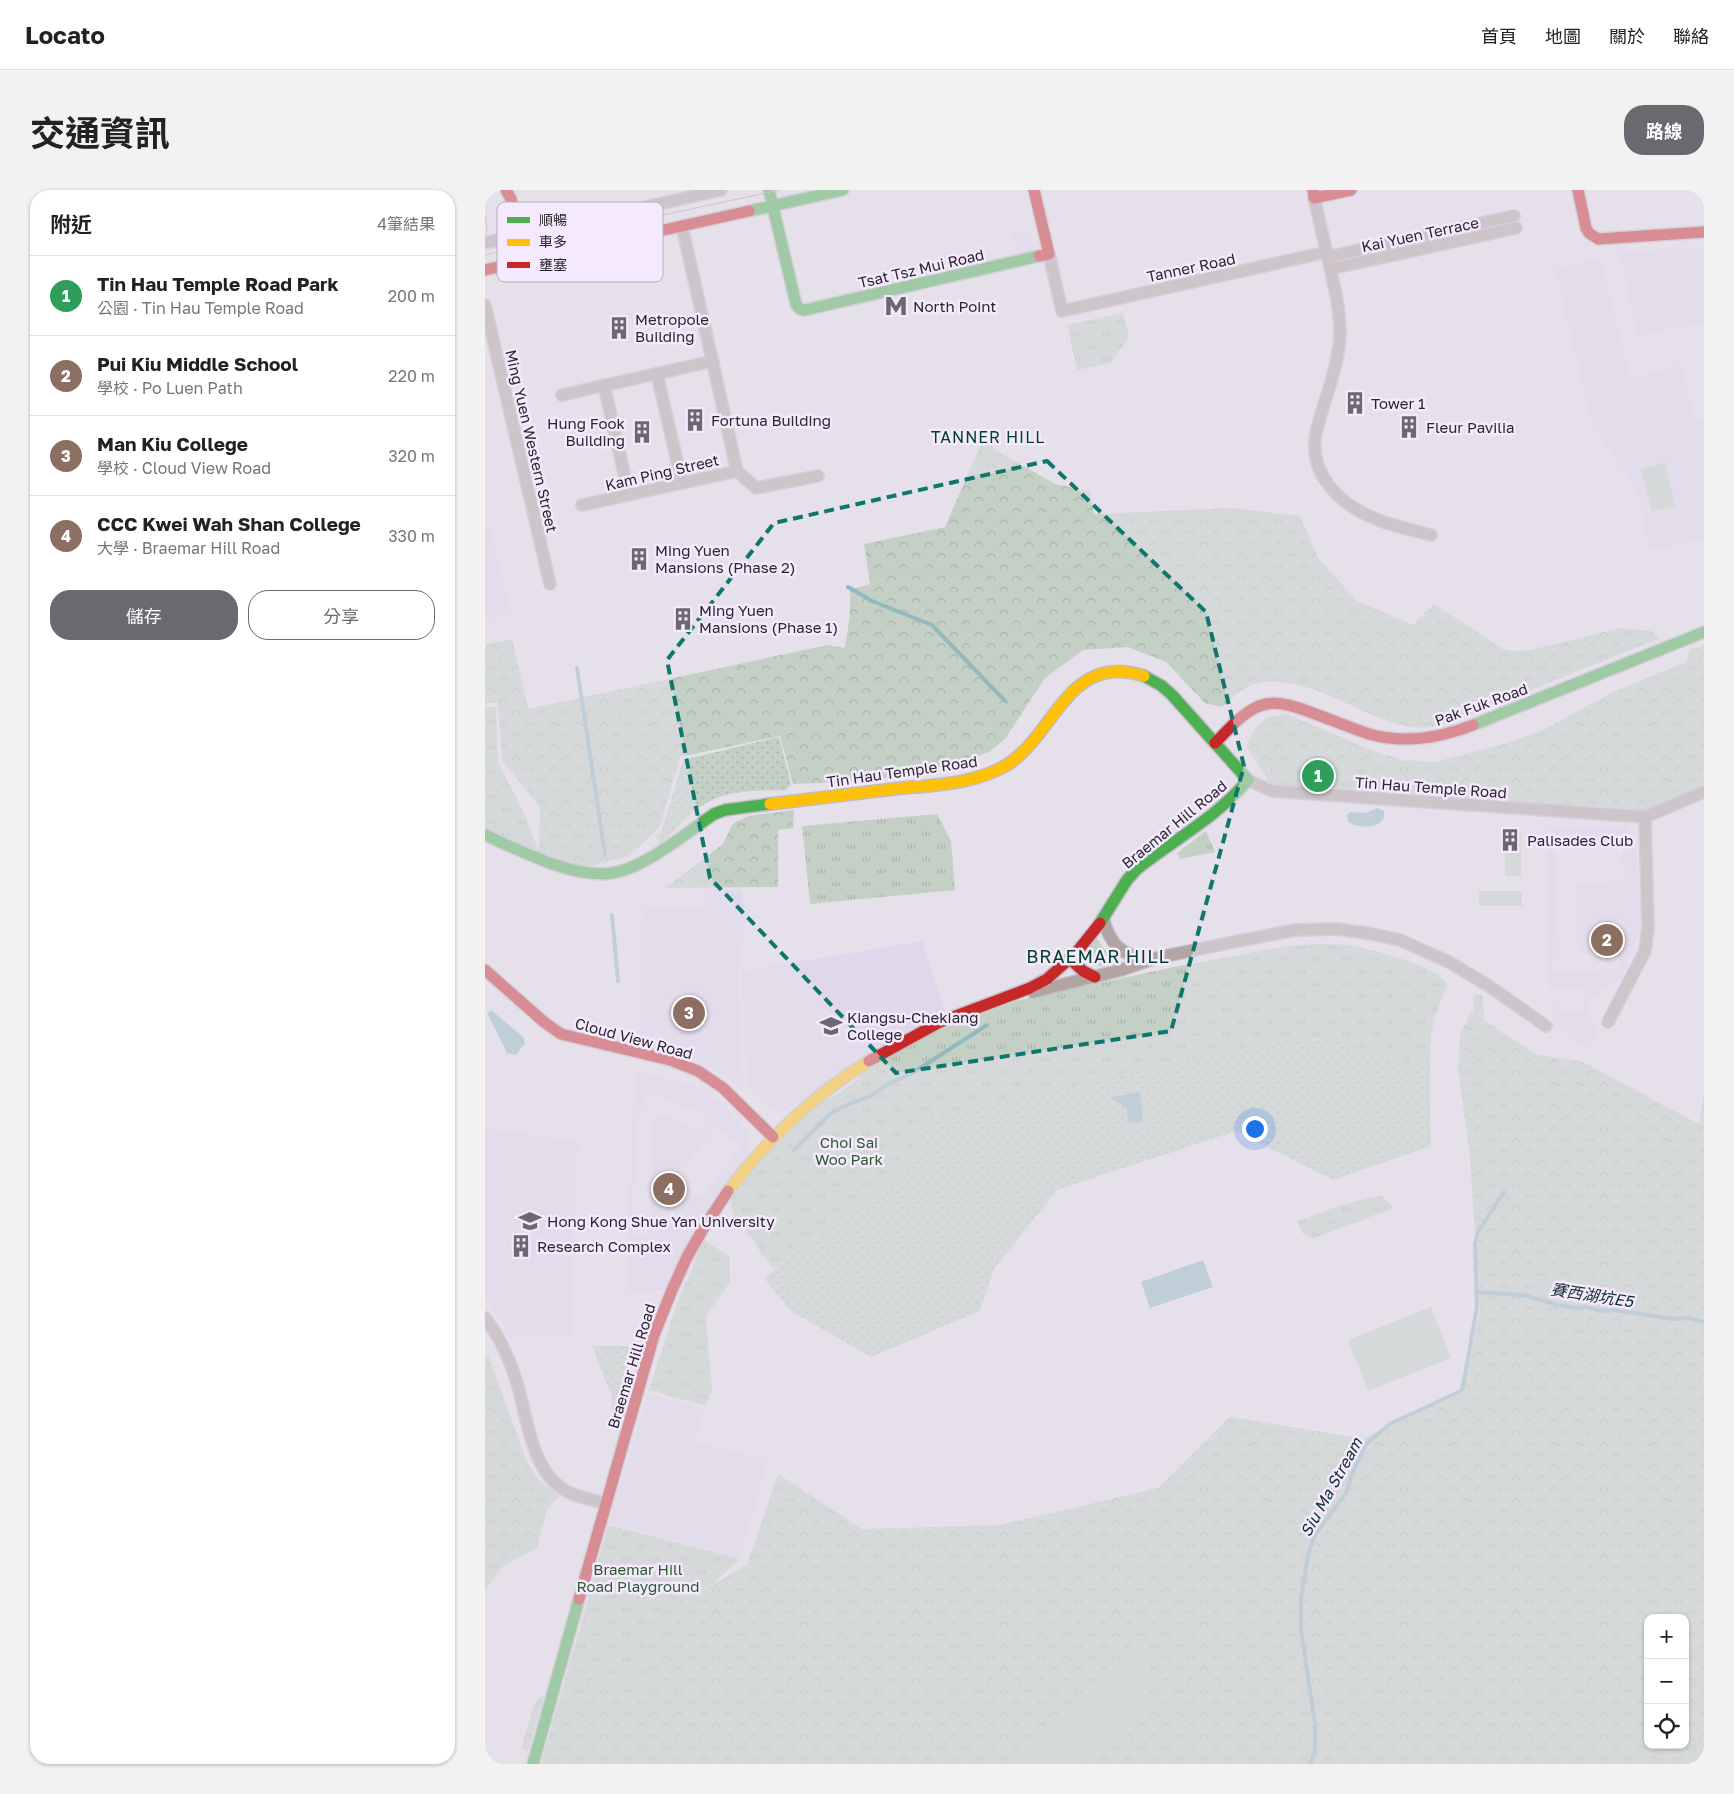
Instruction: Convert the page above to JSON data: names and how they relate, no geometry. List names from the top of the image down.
{
  "streets": {
    "main road": [
      "Tsat Tsz Mui Road",
      "Pak Fuk Road",
      "Tin Hau Temple Road",
      "Braemar Hill Road",
      "Cloud View Road"
    ],
    "street": ["Tanner Road", "Ming Yuen Western Street", "Kam Ping Street"]
  },
  "crossings": [
    ["Tanner Road", "Tsat Tsz Mui Road"],
    ["Pak Fuk Road", "Tin Hau Temple Road"],
    ["Tin Hau Temple Road", "Braemar Hill Road"],
    ["Braemar Hill Road", "Cloud View Road"]
  ],
  "districts": ["TANNER HILL", "BRAEMAR HILL"],
  "water": ["賽西湖坑E5", "Siu Ma Stream"],
  "parks": ["Choi Sai Woo Park", "Braemar Hill Road Playground"],
  "places": {
    "metro station": ["North Point"],
    "building": [
      "Metropole Building",
      "Tower 1",
      "Fortuna Building",
      "Fleur Pavilia",
      "Hung Fook Building",
      "Ming Yuen Mansions (Phase 2)",
      "Ming Yuen Mansions (Phase 1)",
      "Palisades Club",
      "Research Complex"
    ],
    "school or university": ["Kiangsu-Chekiang College", "Hong Kong Shue Yan University"]
  },
  "legend": ["順暢", "車多", "壅塞"],
  "page": {
    "header": "Locato",
    "nav": [
      "首頁",
      "地圖",
      "關於",
      "聯絡"
    ],
    "title": "交通資訊",
    "buttons": [
      "路線",
      ["儲存", "分享"]
    ],
    "heading": ["附近", "4筆結果"],
    "list": [
      {
        "mark": "1",
        "name": "Tin Hau Temple Road Park",
        "note": "公園 · Tin Hau Temple Road",
        "value": "200 m"
      },
      {
        "mark": "2",
        "name": "Pui Kiu Middle School",
        "note": "學校 · Po Luen Path",
        "value": "220 m"
      },
      {
        "mark": "3",
        "name": "Man Kiu College",
        "note": "學校 · Cloud View Road",
        "value": "320 m"
      },
      {
        "mark": "4",
        "name": "CCC Kwei Wah Shan College",
        "note": "大學 · Braemar Hill Road",
        "value": "330 m"
      }
    ],
    "pins": [
      "1",
      "2",
      "3",
      "4"
    ],
    "map_buttons": ["+", "−"]
  }
}
